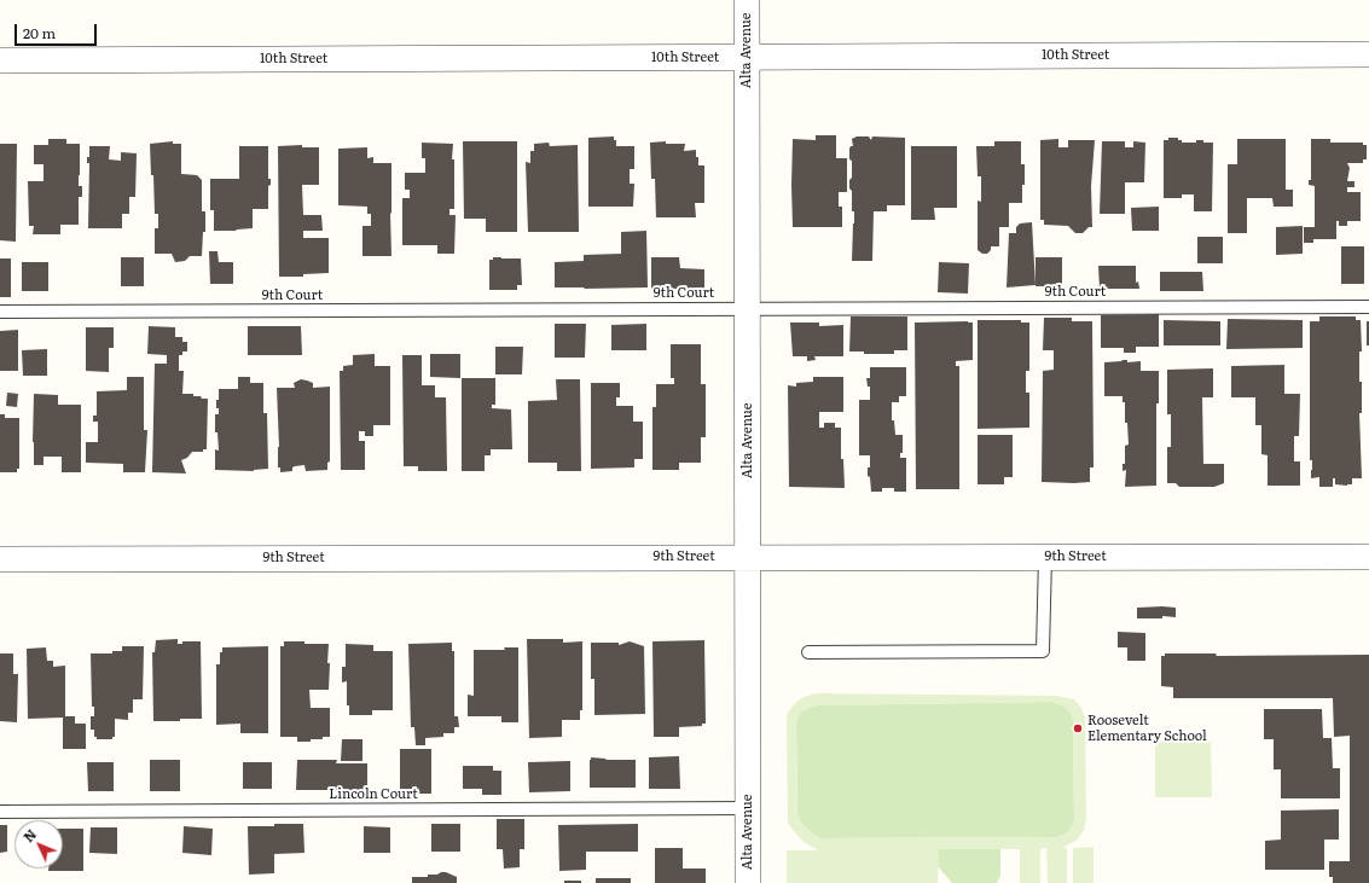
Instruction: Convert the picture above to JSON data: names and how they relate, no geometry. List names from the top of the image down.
{
  "streets": {
    "street": ["Alta Avenue", "10th Street", "9th Street"],
    "lane": ["9th Court", "Lincoln Court"]
  },
  "crossings": [
    ["Alta Avenue", "10th Street"],
    ["Alta Avenue", "9th Court"],
    ["Alta Avenue", "9th Street"],
    ["Alta Avenue", "Lincoln Court"]
  ],
  "places": ["Roosevelt Elementary School"],
  "scale_bar": "20 m",
  "north": "top left"
}
